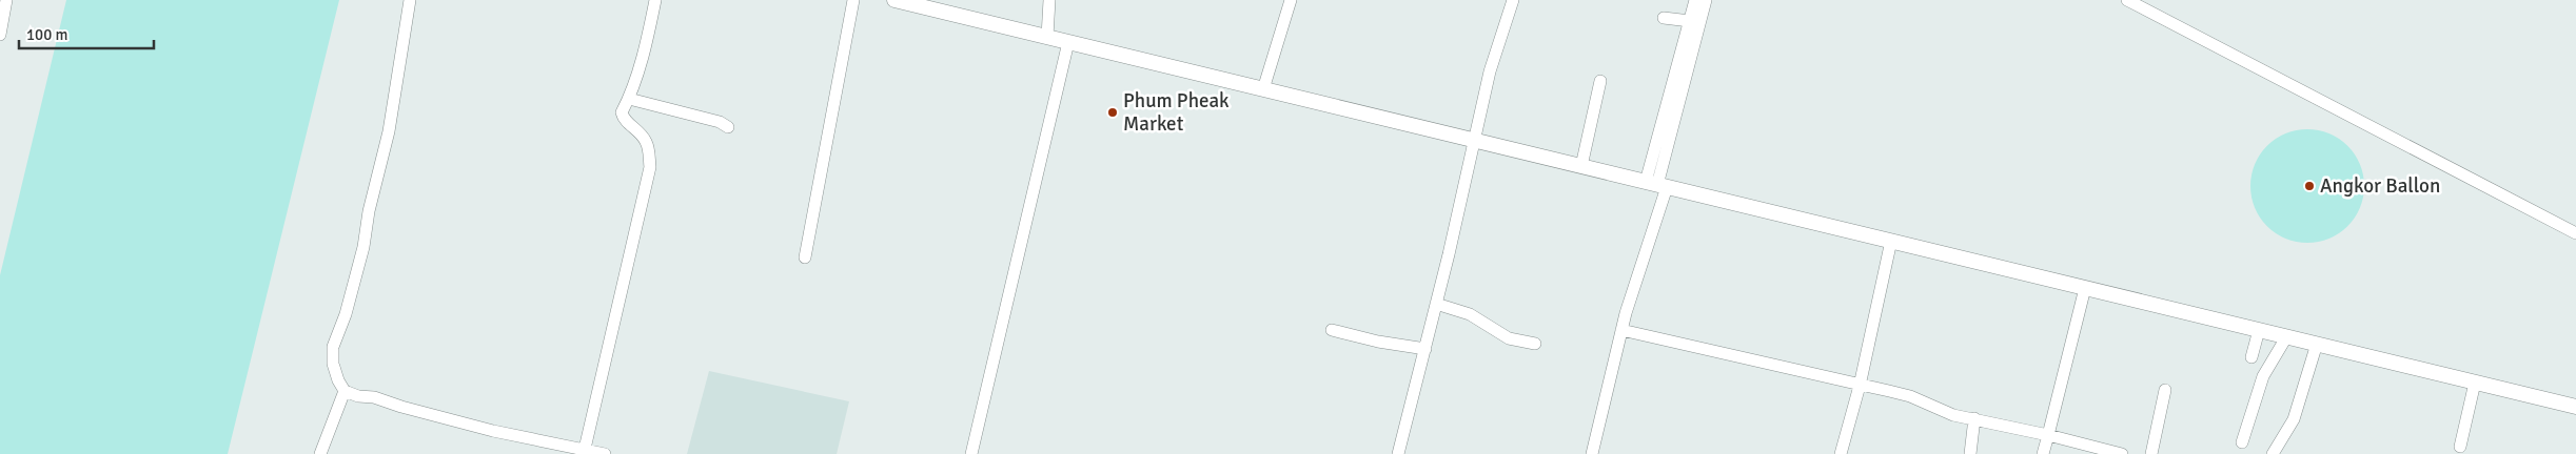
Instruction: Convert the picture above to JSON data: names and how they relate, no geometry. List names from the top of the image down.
{
  "places": ["Phum Pheak Market", "Angkor Ballon"],
  "scale_bar": "100 m"
}
